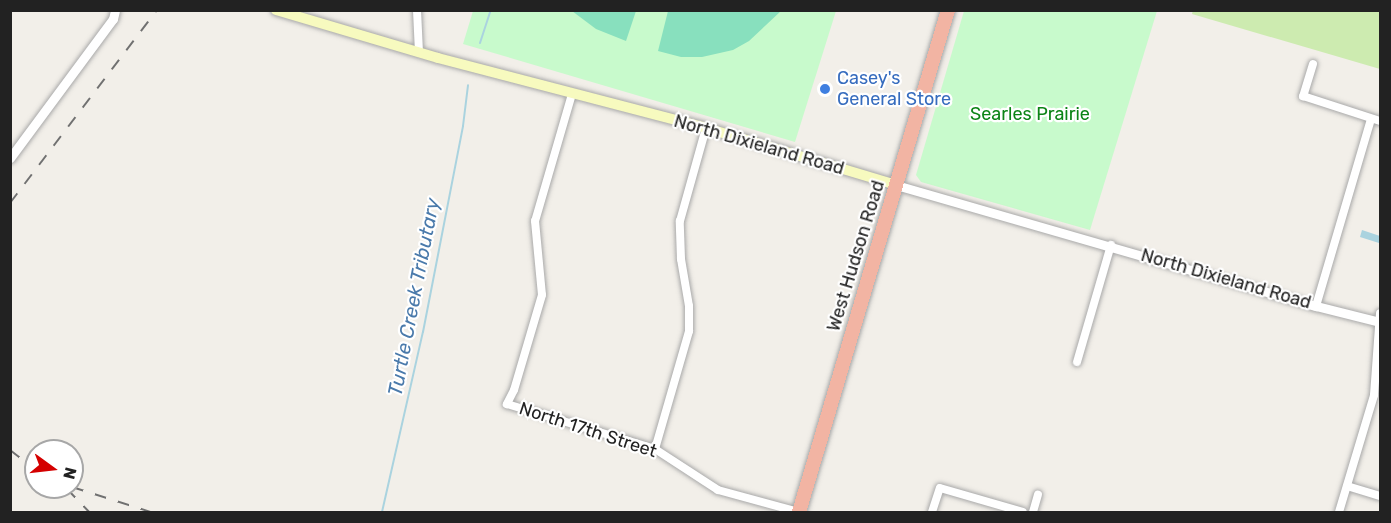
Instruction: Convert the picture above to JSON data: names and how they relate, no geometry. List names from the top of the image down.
{
  "streets": {
    "highway": ["West Hudson Road"],
    "main road": ["North Dixieland Road"],
    "street": ["North 17th Street"]
  },
  "crossings": [
    ["North Dixieland Road", "West Hudson Road"],
    ["North Dixieland Road", "North 17th Street"],
    ["West Hudson Road", "North 17th Street"]
  ],
  "water": ["Turtle Creek Tributary"],
  "parks": ["Searles Prairie"],
  "places": ["Casey's General Store"],
  "north": "right"
}
